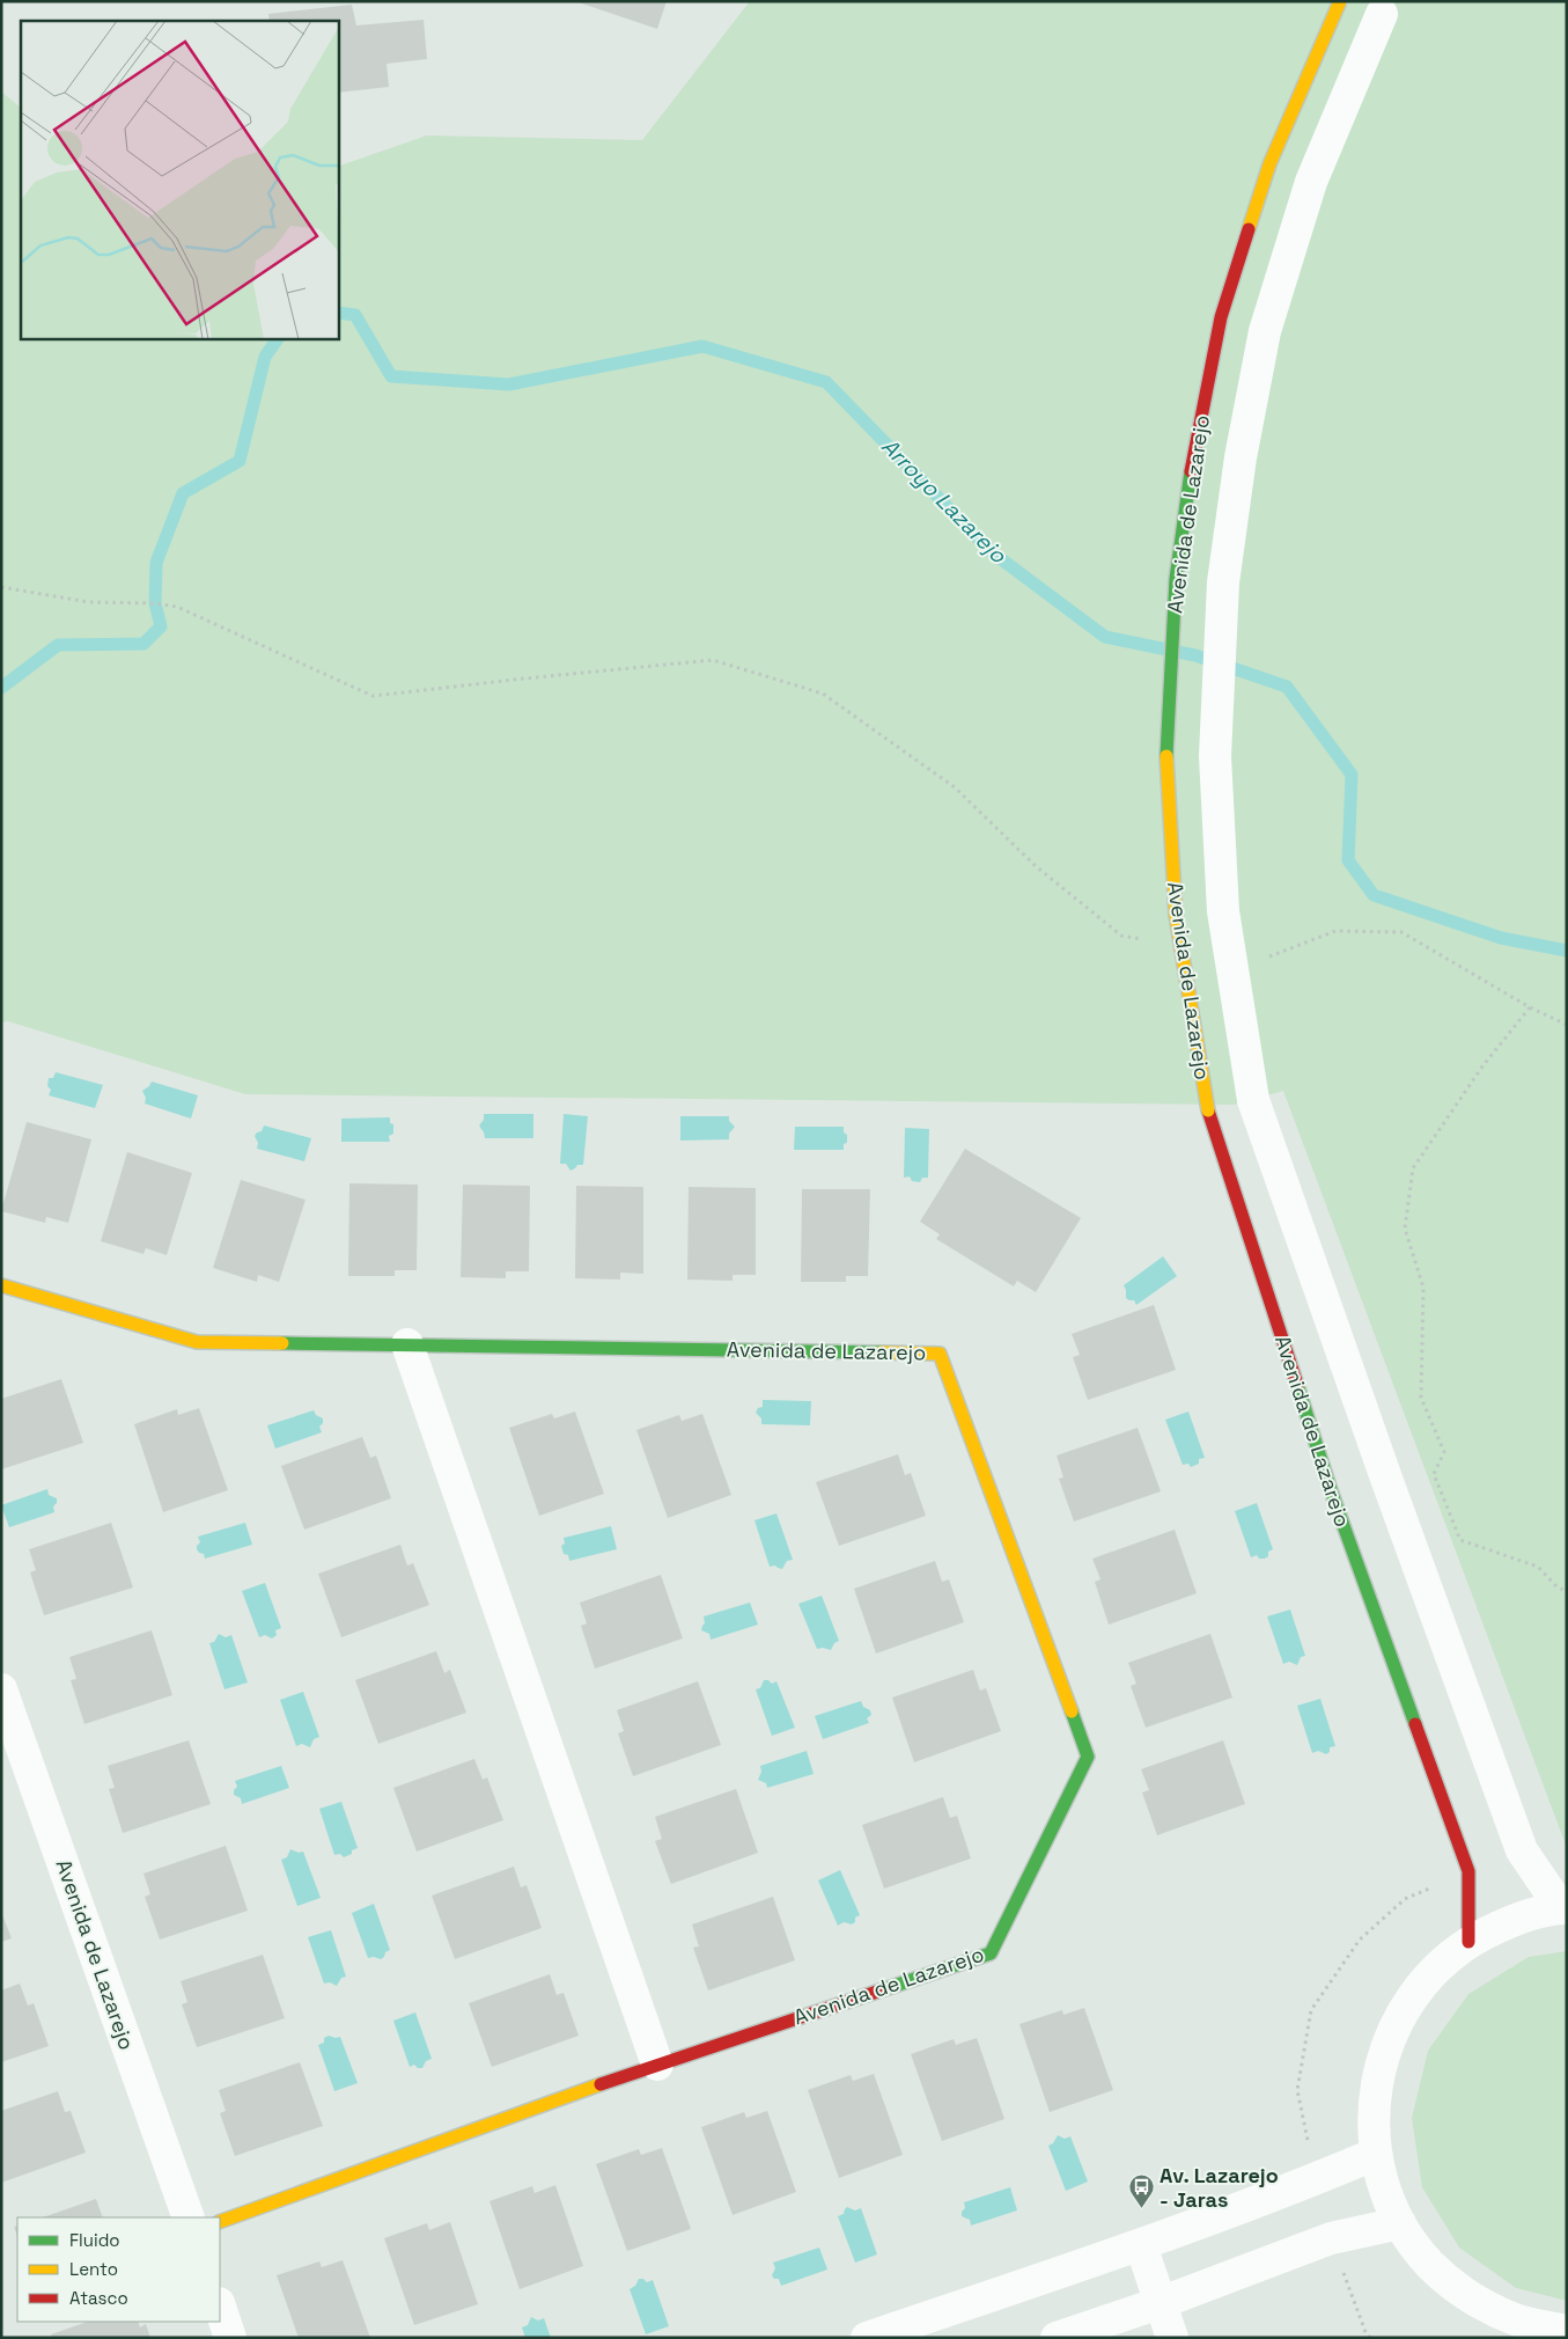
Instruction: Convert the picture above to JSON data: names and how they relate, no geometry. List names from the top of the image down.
{
  "streets": {
    "street": ["Avenida de Lazarejo"]
  },
  "water": ["Arroyo Lazarejo"],
  "places": {
    "bus stop": ["Av. Lazarejo - Jaras"]
  },
  "legend": ["Fluido", "Lento", "Atasco"]
}
